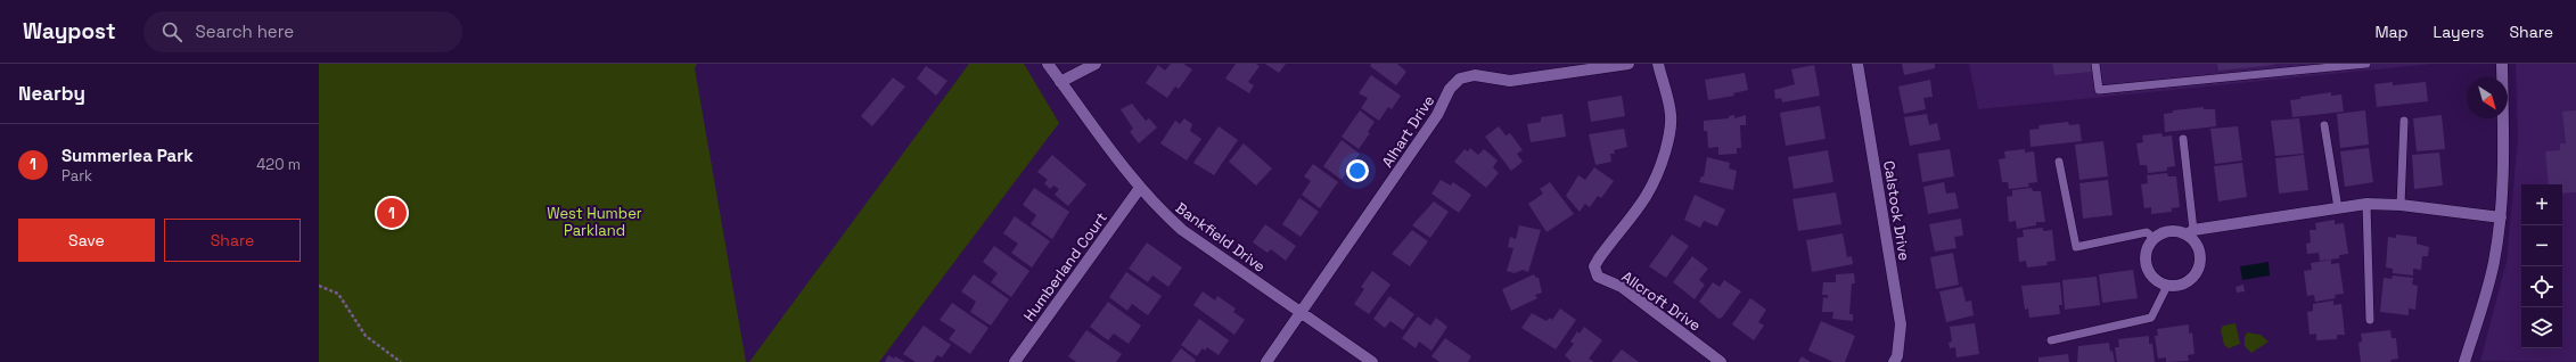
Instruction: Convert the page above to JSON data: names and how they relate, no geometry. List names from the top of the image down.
{
  "streets": {
    "street": [
      "Alhart Drive",
      "Calstock Drive",
      "Bankfield Drive",
      "Humberland Court",
      "Allcroft Drive"
    ]
  },
  "crossings": [
    ["Alhart Drive", "Bankfield Drive"],
    ["Bankfield Drive", "Humberland Court"]
  ],
  "parks": ["West Humber Parkland"],
  "north": "bottom right",
  "page": {
    "header": "Waypost",
    "search": "Search here",
    "nav": ["Map", "Layers", "Share"],
    "heading": "Nearby",
    "list": [
      {
        "mark": "1",
        "name": "Summerlea Park",
        "note": "Park",
        "value": "420 m"
      }
    ],
    "map_buttons": ["+", "−"],
    "pins": "1",
    "buttons": ["Save", "Share"]
  }
}
